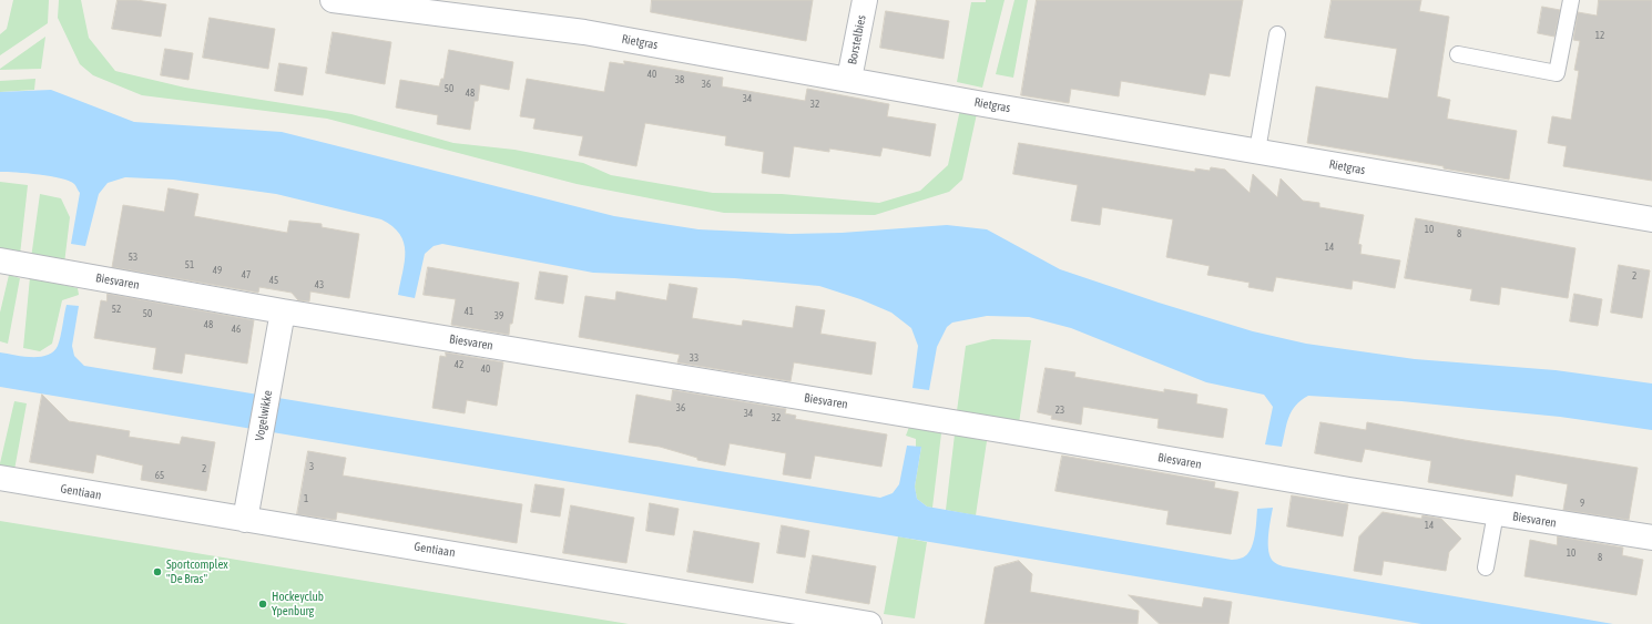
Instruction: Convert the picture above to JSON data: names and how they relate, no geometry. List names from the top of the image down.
{
  "streets": {
    "street": [
      "Borstelbies",
      "Rietgras",
      "Biesvaren",
      "Vogelwikke",
      "Gentiaan"
    ]
  },
  "crossings": [
    ["Borstelbies", "Rietgras"],
    ["Biesvaren", "Vogelwikke"],
    ["Vogelwikke", "Gentiaan"]
  ],
  "places": ["Sportcomplex \"De Bras\"", "Hockeyclub Ypenburg"],
  "house_numbers": [
    "12",
    "40",
    "38",
    "36",
    "50",
    "48",
    "34",
    "32",
    "10",
    "8",
    "14",
    "53",
    "51",
    "49",
    "47",
    "2",
    "45",
    "43",
    "52",
    "41",
    "50",
    "39",
    "48",
    "46",
    "33",
    "42",
    "40",
    "36",
    "23",
    "34",
    "32",
    "3",
    "2",
    "65",
    "1",
    "9",
    "14",
    "10",
    "8"
  ]
}
